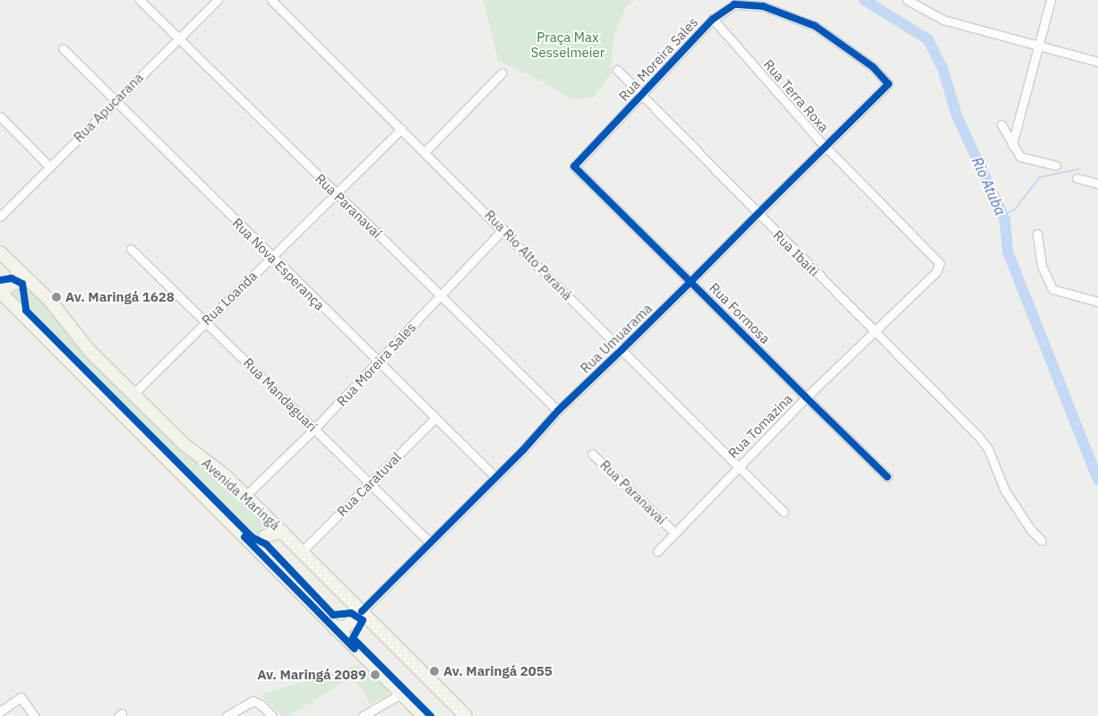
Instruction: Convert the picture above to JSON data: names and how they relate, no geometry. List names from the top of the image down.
{
  "streets": {
    "main road": ["Avenida Maringá"],
    "street": [
      "Rua Moreira Sales",
      "Rua Terra Roxa",
      "Rua Apucarana",
      "Rua Paranavaí",
      "Rua Ibaiti",
      "Rua Rio Alto Paraná",
      "Rua Nova Esperança",
      "Rua Loanda",
      "Rua Formosa",
      "Rua Umuarama",
      "Rua Mandaguari",
      "Rua Tomazina",
      "Rua Caratuval"
    ]
  },
  "crossings": [
    ["Rua Moreira Sales", "Rua Terra Roxa"],
    ["Rua Moreira Sales", "Rua Paranavaí"],
    ["Rua Moreira Sales", "Rua Ibaiti"],
    ["Rua Moreira Sales", "Rua Rio Alto Paraná"],
    ["Rua Moreira Sales", "Rua Nova Esperança"],
    ["Rua Moreira Sales", "Rua Formosa"],
    ["Rua Moreira Sales", "Rua Umuarama"],
    ["Rua Moreira Sales", "Rua Mandaguari"],
    ["Rua Moreira Sales", "Avenida Maringá"],
    ["Rua Terra Roxa", "Rua Umuarama"],
    ["Rua Terra Roxa", "Rua Tomazina"],
    ["Rua Apucarana", "Rua Paranavaí"],
    ["Rua Apucarana", "Rua Nova Esperança"],
    ["Rua Paranavaí", "Rua Loanda"],
    ["Rua Paranavaí", "Rua Umuarama"],
    ["Rua Paranavaí", "Rua Tomazina"],
    ["Rua Ibaiti", "Rua Umuarama"],
    ["Rua Ibaiti", "Rua Tomazina"],
    ["Rua Rio Alto Paraná", "Rua Loanda"],
    ["Rua Rio Alto Paraná", "Rua Umuarama"],
    ["Rua Rio Alto Paraná", "Rua Tomazina"],
    ["Rua Nova Esperança", "Rua Loanda"],
    ["Rua Nova Esperança", "Rua Umuarama"],
    ["Rua Nova Esperança", "Rua Caratuval"],
    ["Rua Loanda", "Rua Mandaguari"],
    ["Rua Loanda", "Avenida Maringá"],
    ["Rua Formosa", "Rua Umuarama"],
    ["Rua Formosa", "Rua Tomazina"],
    ["Rua Umuarama", "Rua Mandaguari"],
    ["Rua Umuarama", "Avenida Maringá"],
    ["Rua Mandaguari", "Rua Caratuval"],
    ["Rua Caratuval", "Avenida Maringá"]
  ],
  "water": ["Rio Atuba"],
  "parks": ["Praça Max Sesselmeier"],
  "places": ["Av. Maringá 1628", "Av. Maringá 2055", "Av. Maringá 2089"]
}
